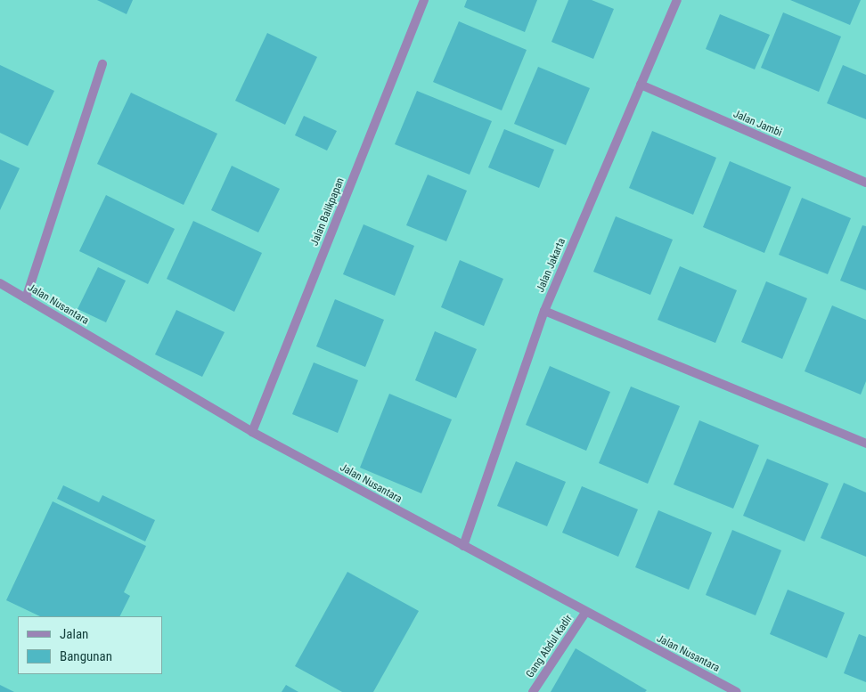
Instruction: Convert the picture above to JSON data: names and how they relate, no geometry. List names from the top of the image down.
{
  "streets": {
    "street": [
      "Jalan Jambi",
      "Jalan Balikpapan",
      "Jalan Jakarta",
      "Jalan Nusantara",
      "Gang Abdul Kadir"
    ]
  },
  "crossings": [
    ["Jalan Jambi", "Jalan Jakarta"],
    ["Jalan Balikpapan", "Jalan Nusantara"],
    ["Jalan Jakarta", "Jalan Nusantara"],
    ["Jalan Nusantara", "Gang Abdul Kadir"]
  ],
  "legend": ["Jalan", "Bangunan"]
}
